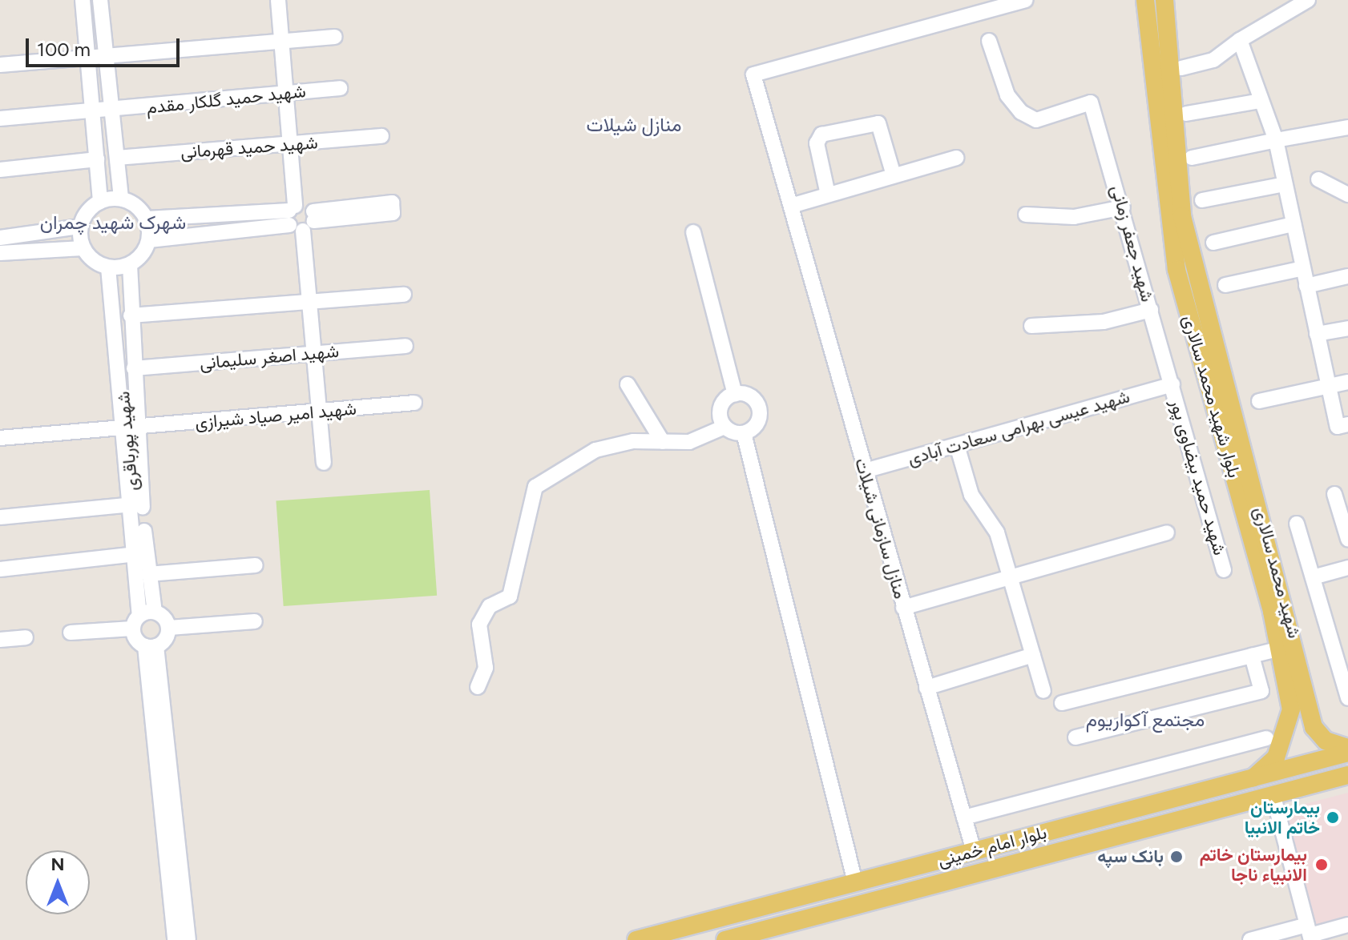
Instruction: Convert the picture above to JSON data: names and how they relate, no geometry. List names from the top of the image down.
{
  "streets": {
    "main road": ["بلوار شهید محمد سالاری", "شهید محمد سالاری", "بلوار امام خمینی"],
    "street": [
      "شهید حمید گلکار مقدم",
      "شهید حمید قهرمانی",
      "شهید جعفر زمانی",
      "شهید اصغر سلیمانی",
      "شهید امیر صیاد شیرازی",
      "شهید عیسی بهرامی سعادت آبادی",
      "شهید پورباقری",
      "شهید حمید بیضاوی پور",
      "منازل سازمانی شیلات"
    ]
  },
  "crossings": [
    ["شهید جعفر زمانی", "شهید عیسی بهرامی سعادت آبادی"],
    ["شهید جعفر زمانی", "شهید حمید بیضاوی پور"],
    ["شهید اصغر سلیمانی", "شهید پورباقری"],
    ["بلوار شهید محمد سالاری", "شهید محمد سالاری"],
    ["بلوار شهید محمد سالاری", "بلوار امام خمینی"],
    ["شهید امیر صیاد شیرازی", "شهید پورباقری"],
    ["شهید عیسی بهرامی سعادت آبادی", "شهید حمید بیضاوی پور"],
    ["شهید عیسی بهرامی سعادت آبادی", "منازل سازمانی شیلات"],
    ["منازل سازمانی شیلات", "بلوار امام خمینی"],
    ["شهید محمد سالاری", "بلوار امام خمینی"]
  ],
  "districts": ["منازل شیلات", "شهرک شهید چمران", "مجتمع آکواریوم"],
  "places": ["بیمارستان خاتم الانبیا", "بانک سپه", "بیمارستان خاتم الانبیاء ناجا"],
  "scale_bar": "100 m",
  "north": "top"
}
